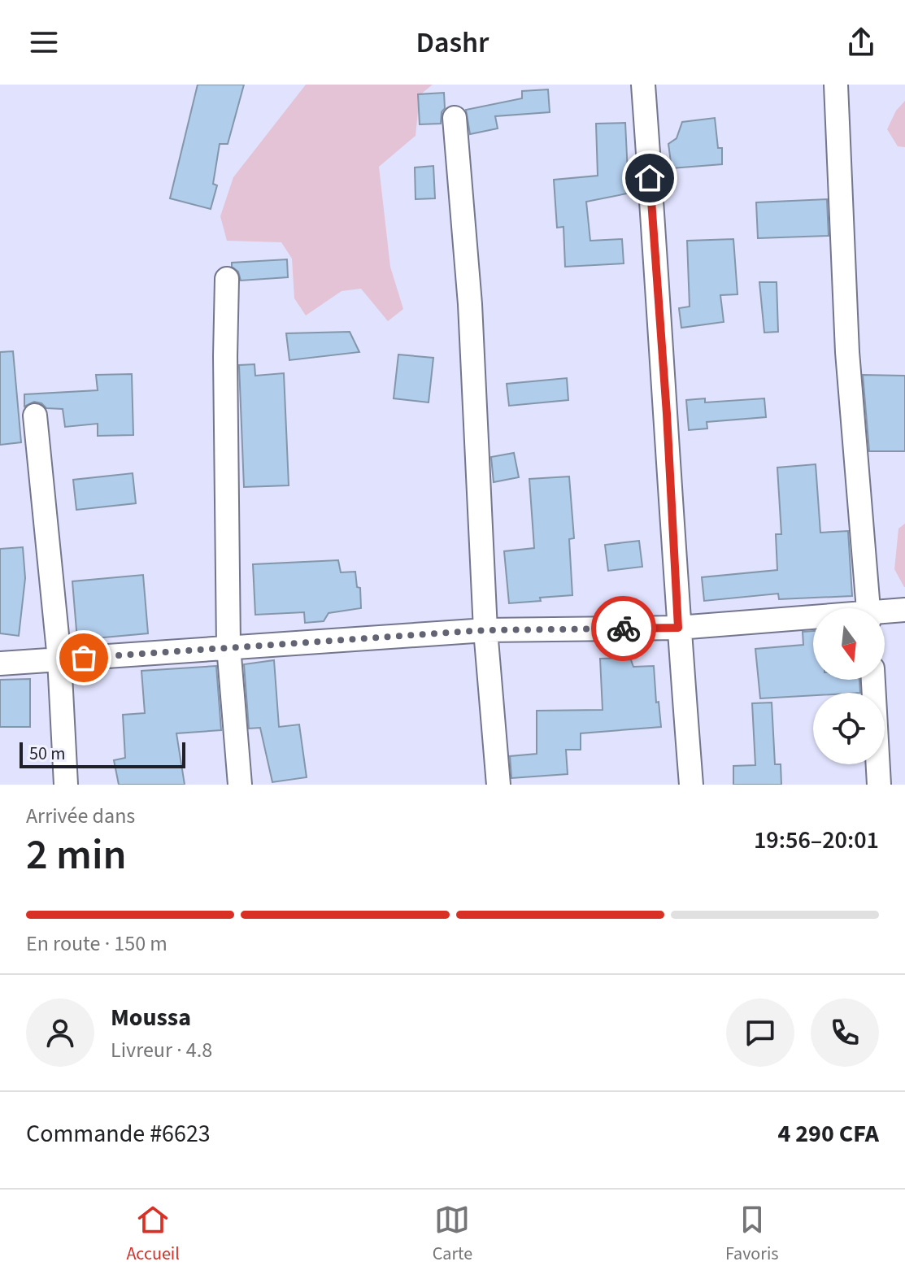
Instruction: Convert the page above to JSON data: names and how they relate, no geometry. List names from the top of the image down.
{
  "scale_bar": "50 m",
  "north": "bottom",
  "page": {
    "header": "Dashr",
    "scale": "50 m",
    "heading": ["2 min", "Arrivée dans", "19:56–20:01"],
    "panel": [
      "Moussa",
      "Livreur · 4.8",
      "Commande #6623",
      "4 290 CFA"
    ],
    "bar": "En route · 150 m",
    "tabs": ["Accueil", "Carte", "Favoris"]
  }
}
